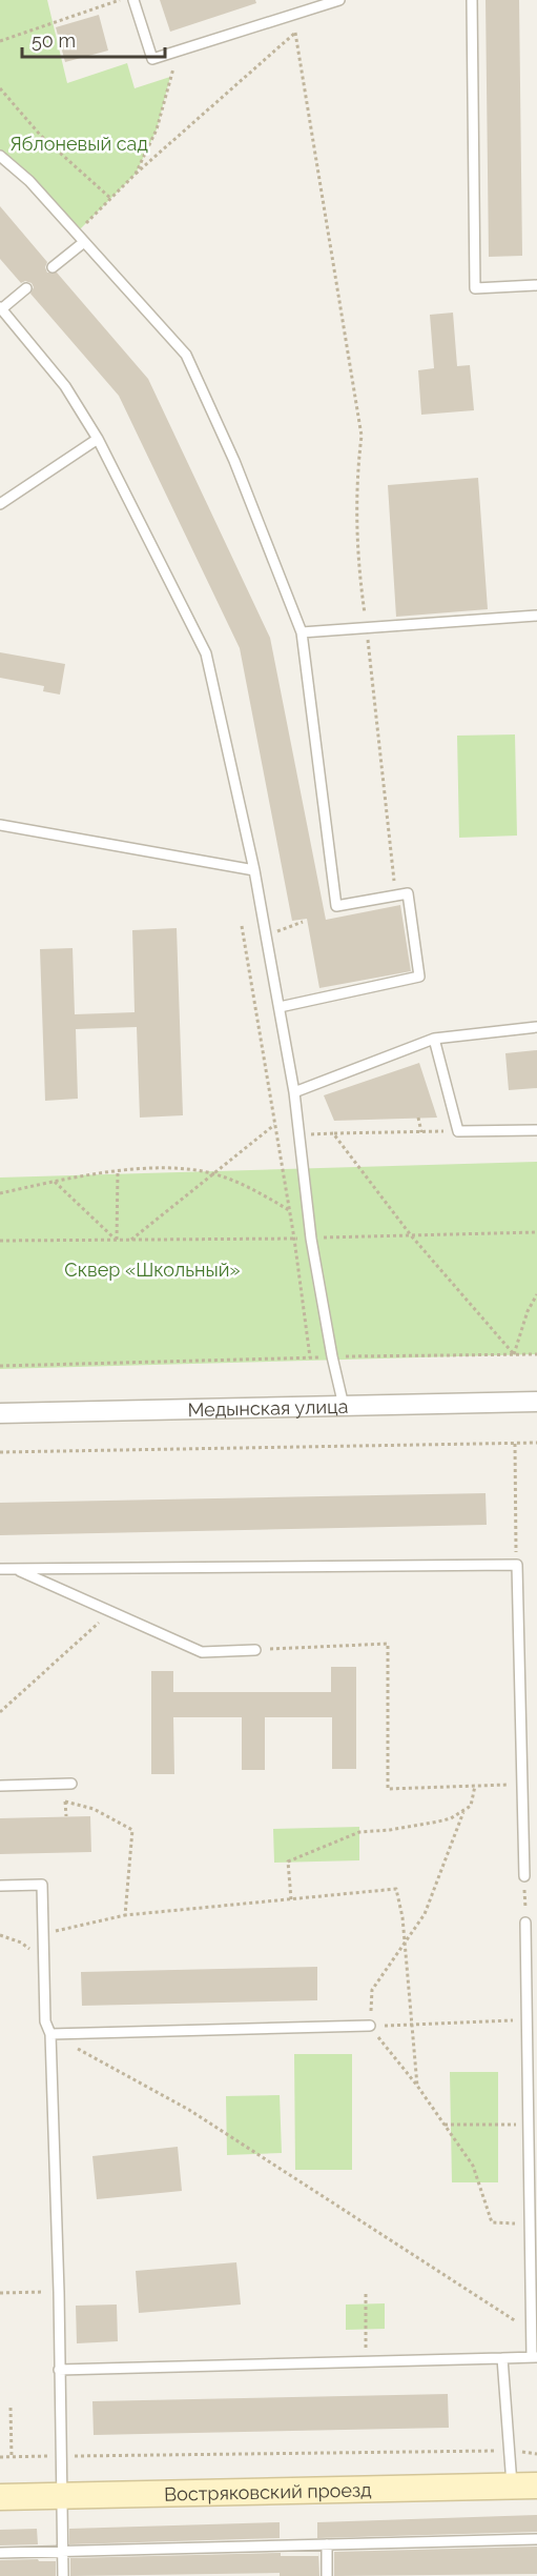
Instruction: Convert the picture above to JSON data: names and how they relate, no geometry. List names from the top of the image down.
{
  "streets": {
    "street": ["Медынская улица", "Востряковский проезд"]
  },
  "parks": ["Яблоневый сад", "Сквер «Школьный»"],
  "scale_bar": "50 m"
}
